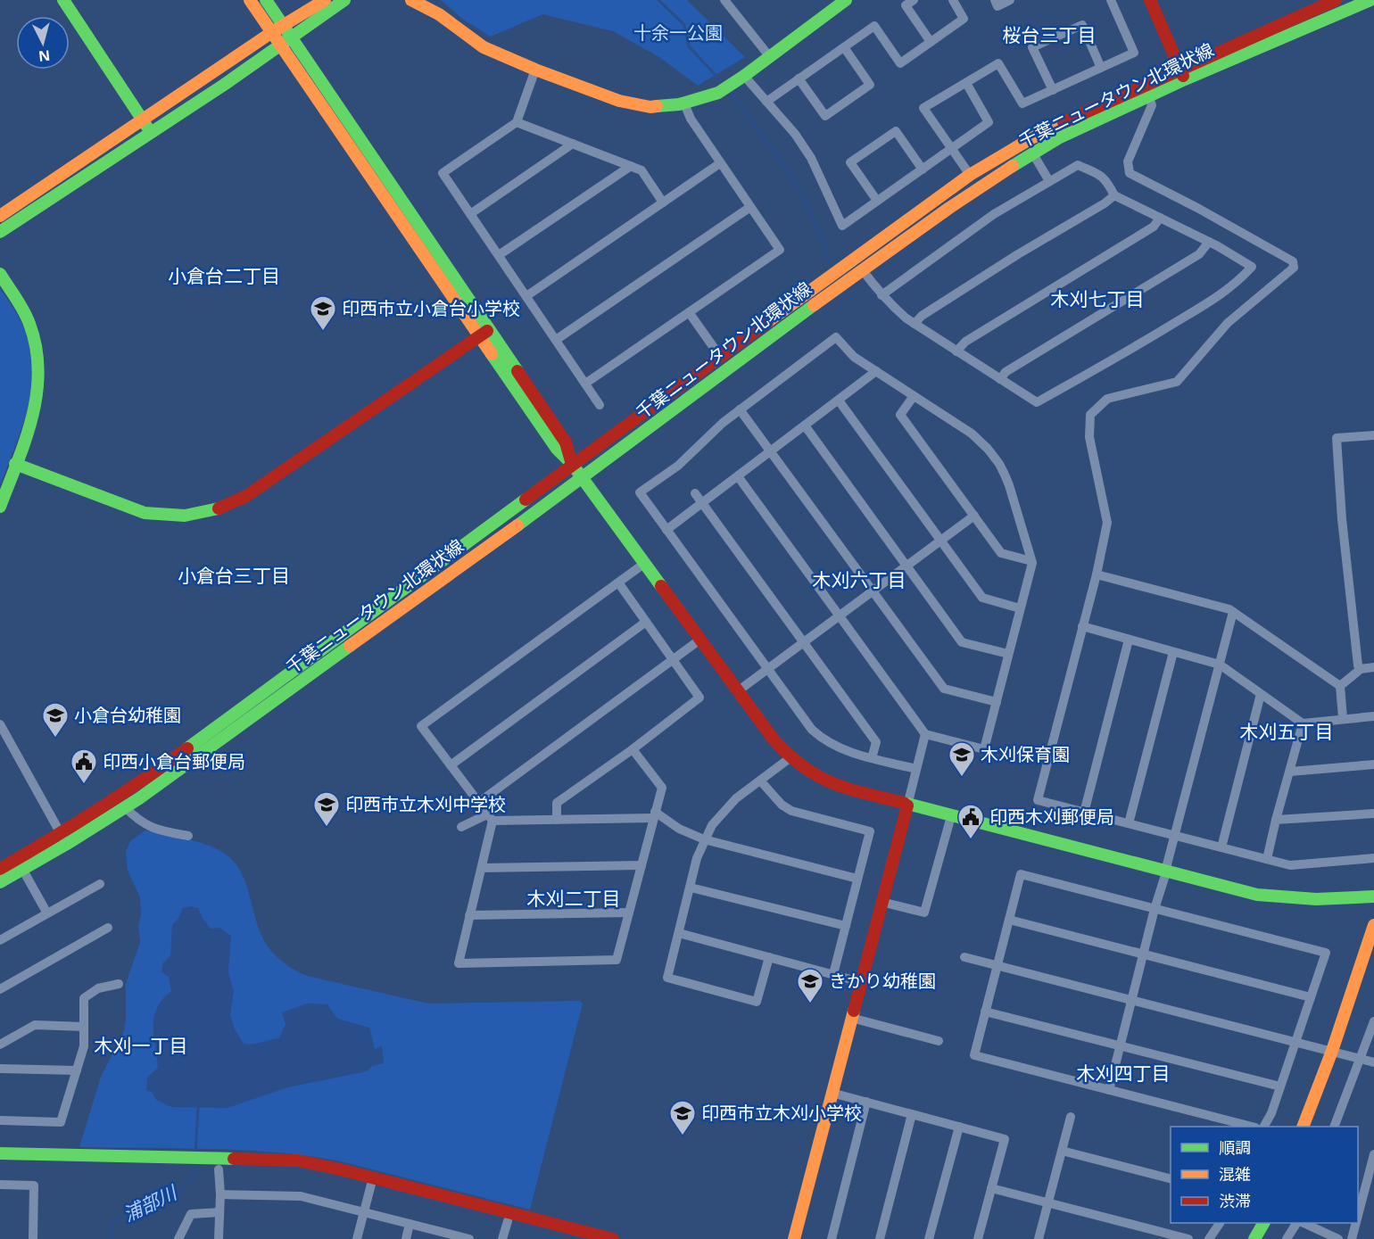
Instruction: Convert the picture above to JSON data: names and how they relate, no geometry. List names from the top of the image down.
{
  "streets": {
    "street": ["千葉ニュータウン北環状線"]
  },
  "districts": [
    "桜台三丁目",
    "小倉台二丁目",
    "木刈七丁目",
    "小倉台三丁目",
    "木刈六丁目",
    "木刈五丁目",
    "木刈二丁目",
    "木刈一丁目",
    "木刈四丁目"
  ],
  "water": ["浦部川"],
  "parks": ["十余一公園"],
  "places": {
    "school or university": [
      "印西市立小倉台小学校",
      "小倉台幼稚園",
      "木刈保育園",
      "印西市立木刈中学校",
      "きかり幼稚園",
      "印西市立木刈小学校"
    ],
    "public building": ["印西小倉台郵便局", "印西木刈郵便局"]
  },
  "legend": ["順調", "混雑", "渋滞"],
  "north": "bottom"
}
